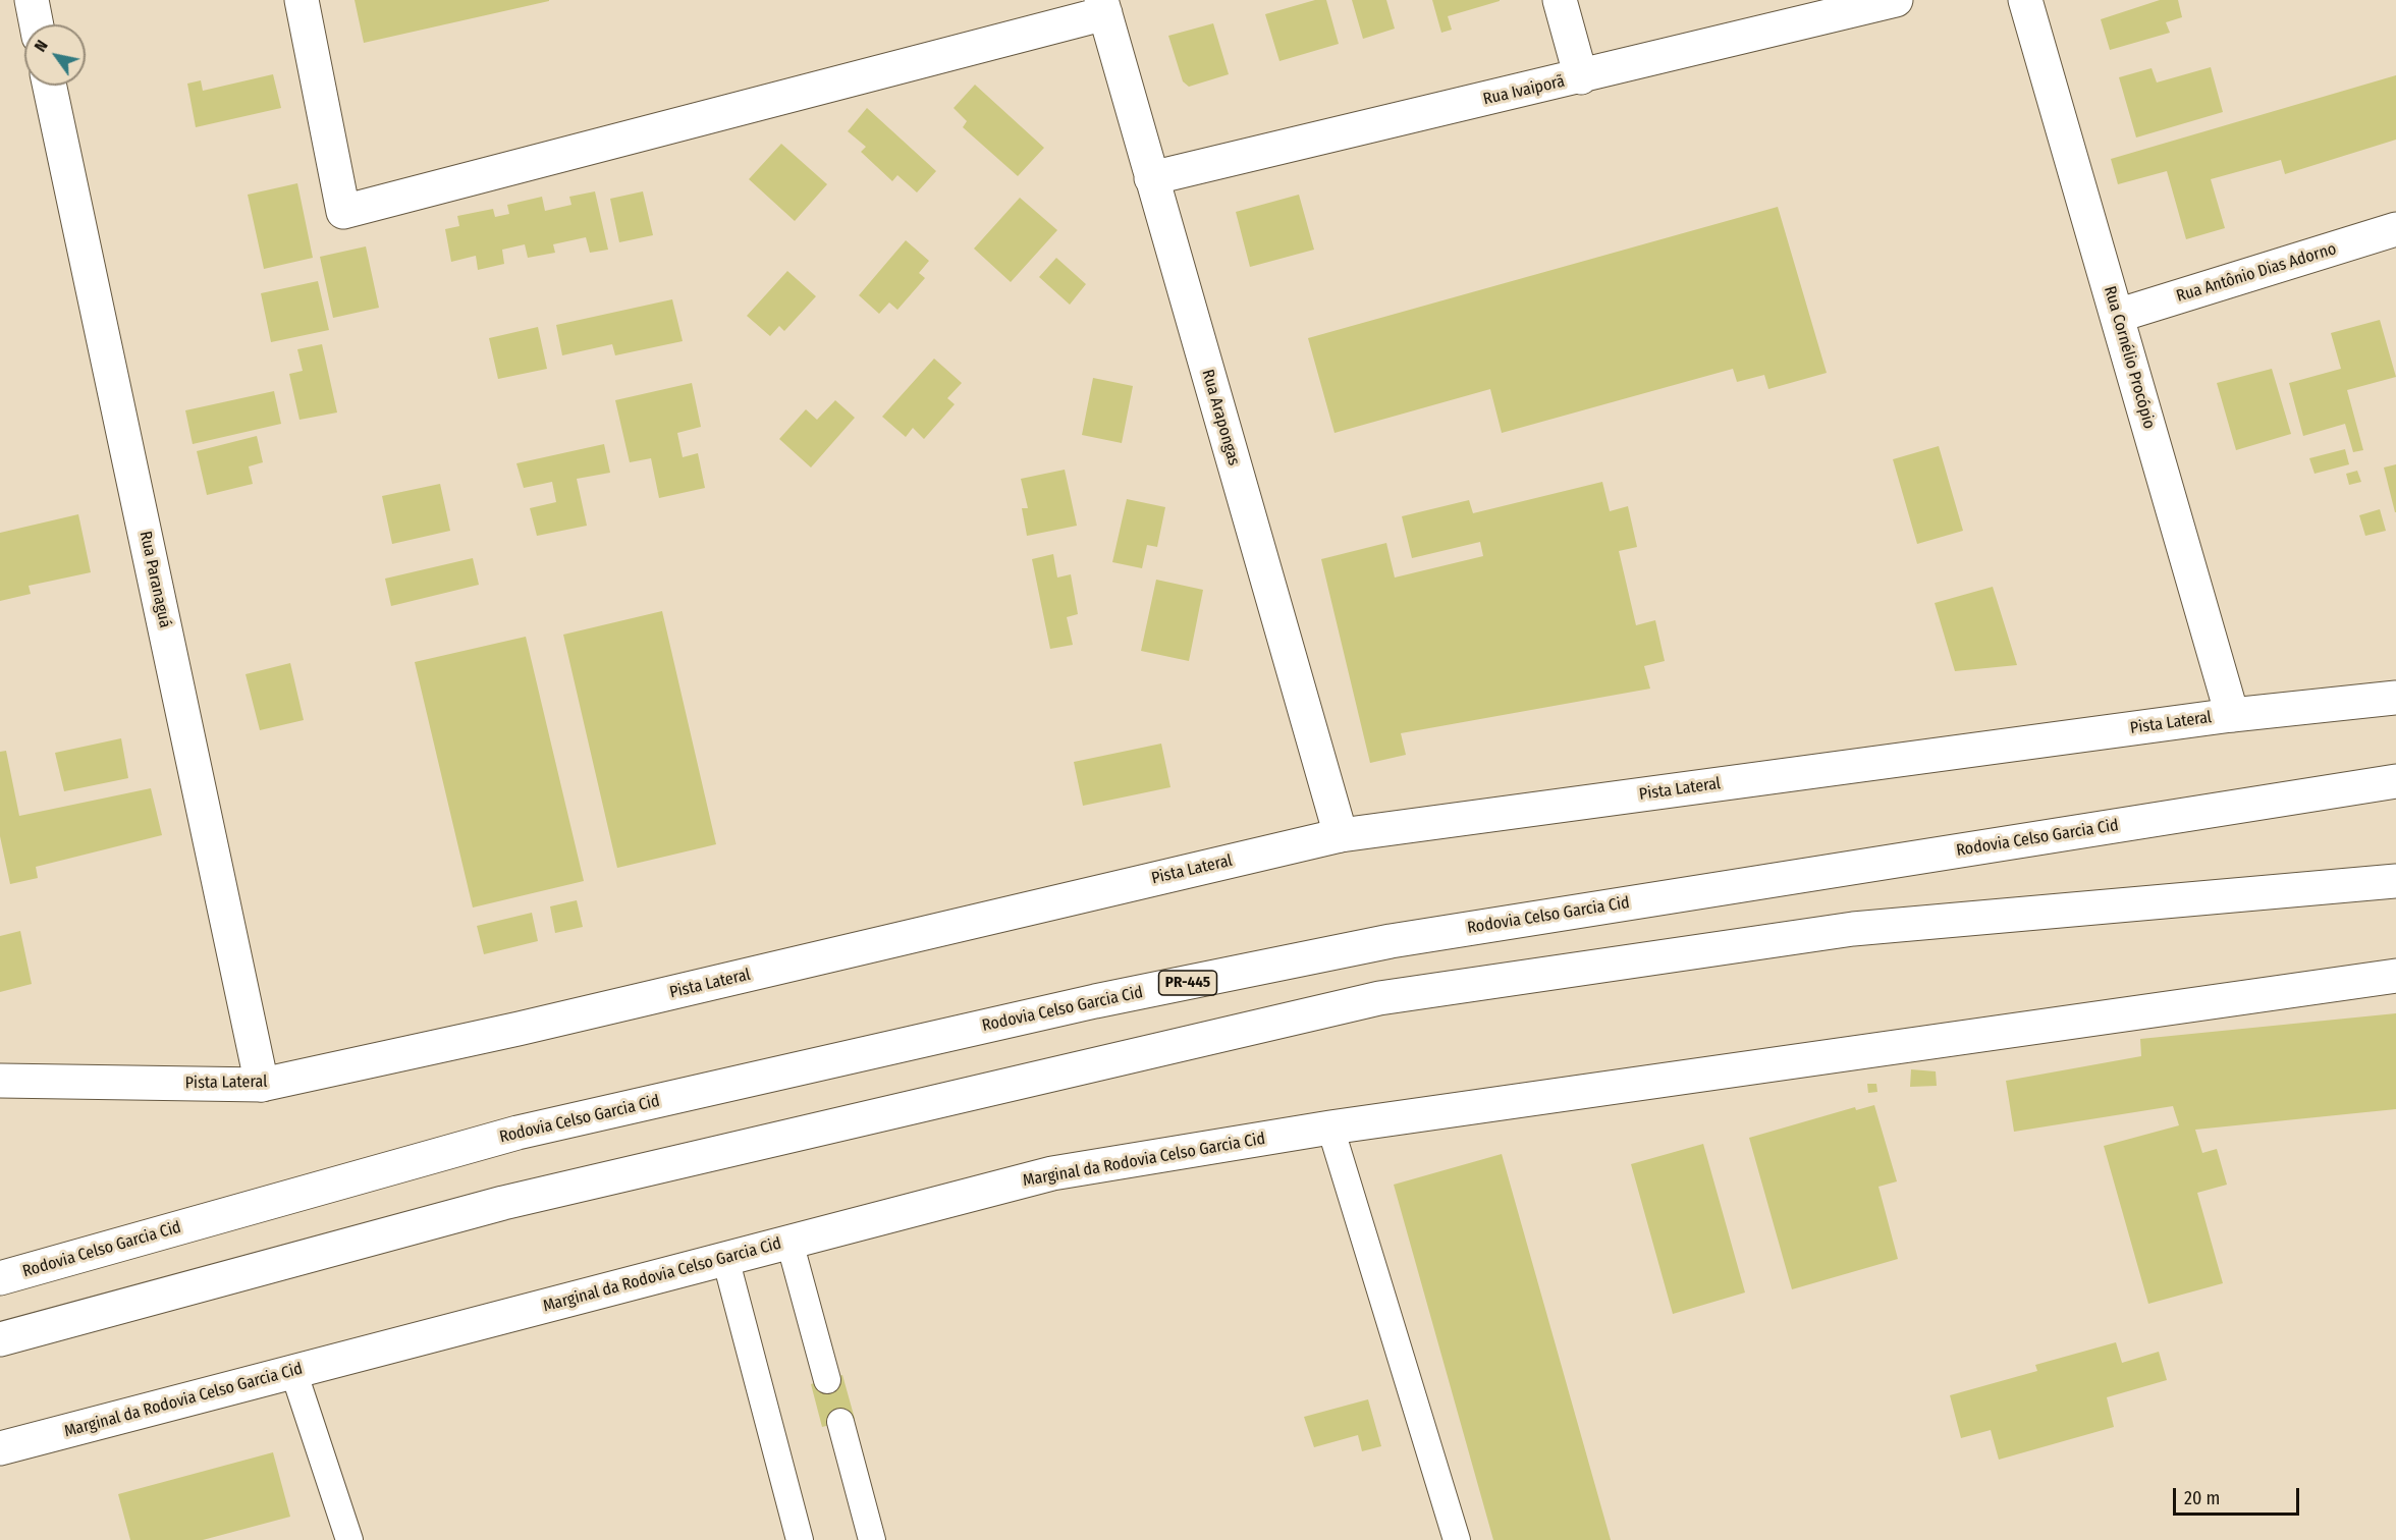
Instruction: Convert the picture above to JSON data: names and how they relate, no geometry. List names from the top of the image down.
{
  "streets": {
    "main road": [
      "Rua Ivaiporã",
      "Rua Antônio Dias Adorno",
      "Rua Cornélio Procópio",
      "Rua Arapongas",
      "Rua Paranaguá",
      "Pista Lateral",
      "Rodovia Celso Garcia Cid",
      "PR-445",
      "Marginal da Rodovia Celso Garcia Cid"
    ]
  },
  "crossings": [
    ["Rua Ivaiporã", "Rua Arapongas"],
    ["Rua Antônio Dias Adorno", "Rua Cornélio Procópio"],
    ["Rua Cornélio Procópio", "Pista Lateral"],
    ["Rua Arapongas", "Pista Lateral"],
    ["Rua Paranaguá", "Pista Lateral"]
  ],
  "scale_bar": "20 m",
  "north": "top left"
}
